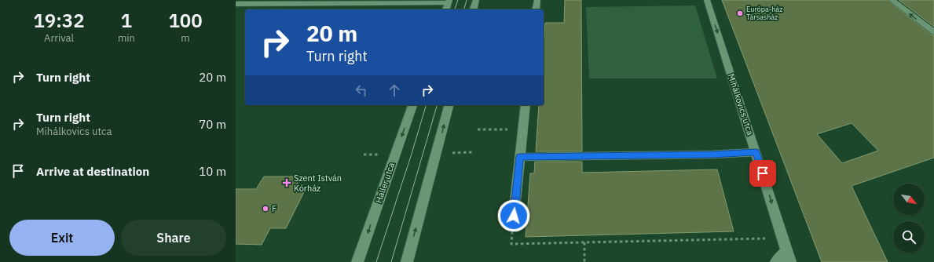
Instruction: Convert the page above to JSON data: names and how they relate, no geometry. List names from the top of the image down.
{
  "streets": {
    "street": ["Mihálkovics utca", "Haller utca"]
  },
  "one_way": ["Mihálkovics utca"],
  "places": {
    "other": ["Európa-ház Társasház", "F"],
    "health": ["Szent István Kórház"]
  },
  "north": "bottom right",
  "page": {
    "eta": [
      "19:32",
      "Arrival",
      "1",
      "min",
      "100",
      "m"
    ],
    "turn": ["20 m", "Turn right"],
    "list": [
      {
        "name": "Turn right",
        "value": "20 m"
      },
      {
        "name": "Turn right",
        "note": "Mihálkovics utca",
        "value": "70 m"
      },
      {
        "name": "Arrive at destination",
        "value": "10 m"
      }
    ],
    "buttons": ["Exit", "Share"]
  }
}
